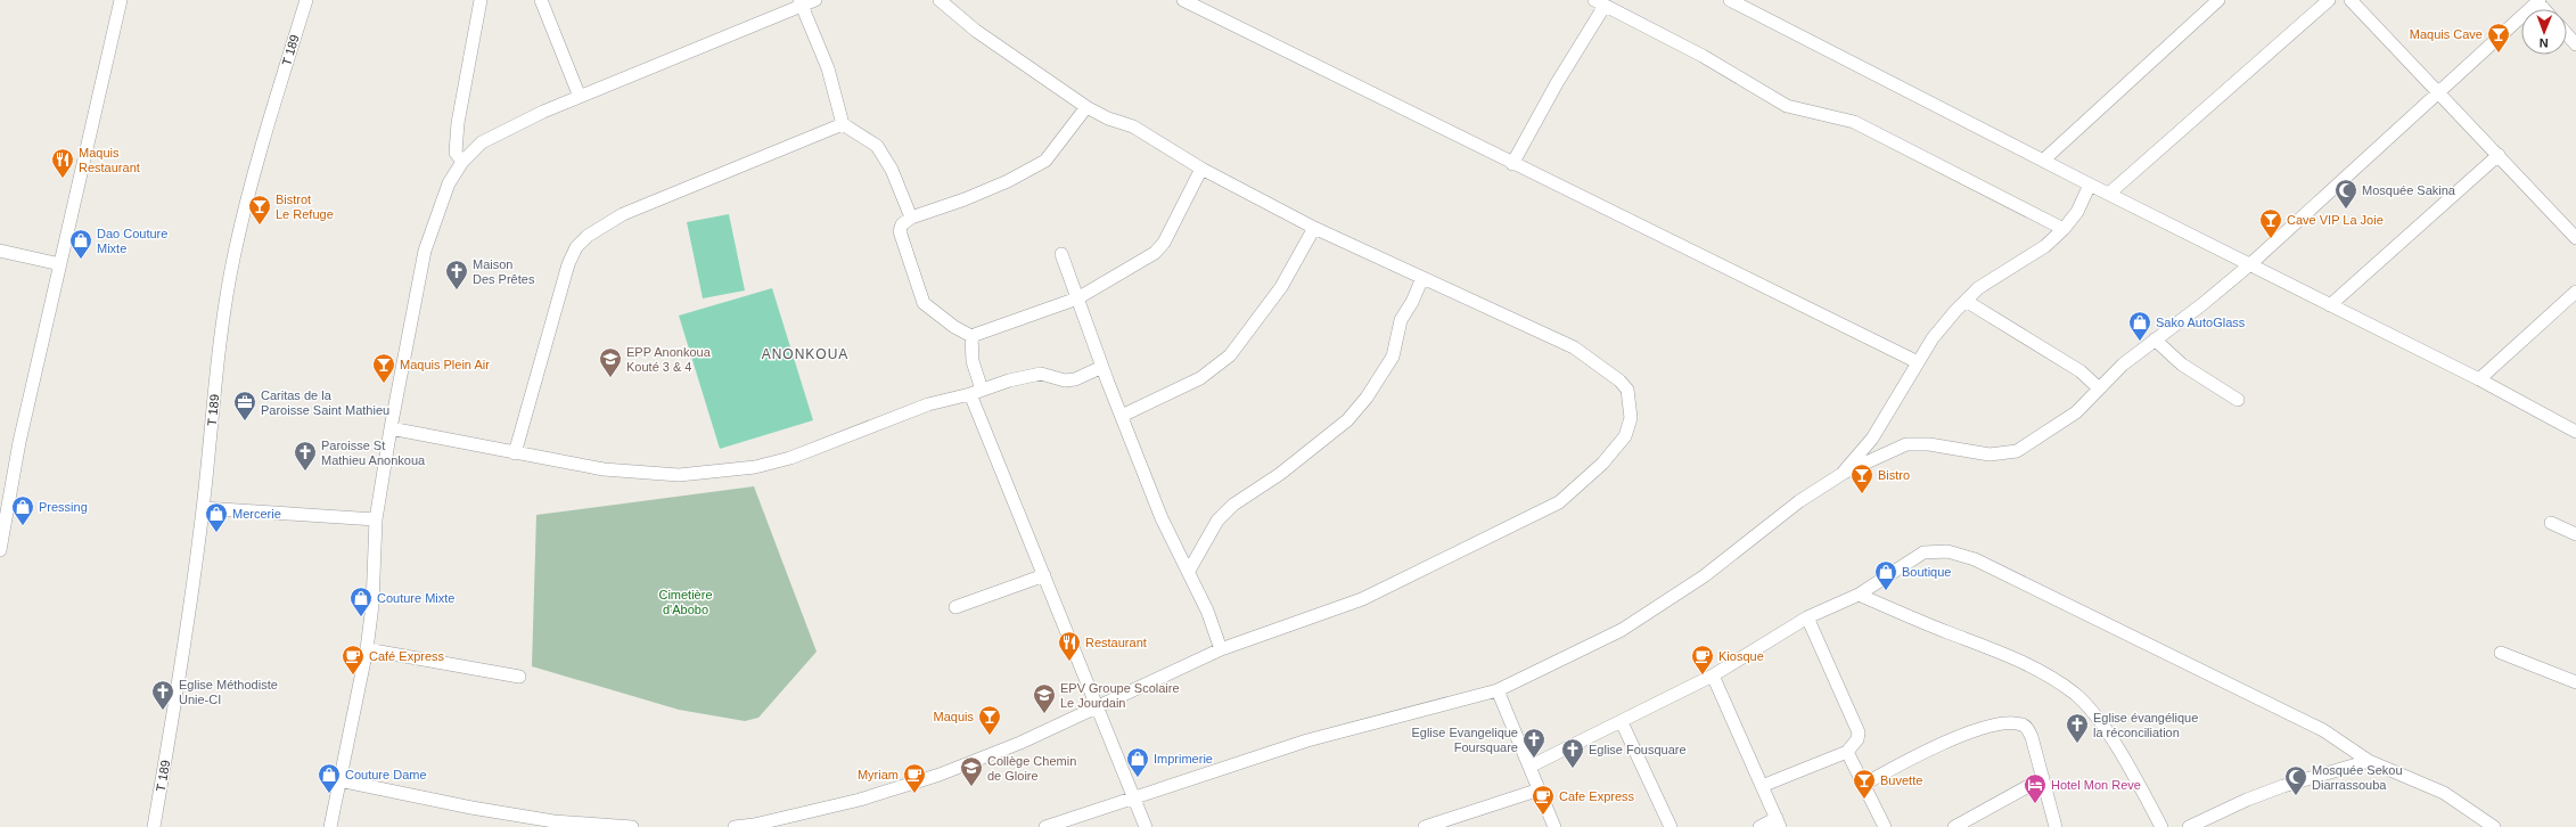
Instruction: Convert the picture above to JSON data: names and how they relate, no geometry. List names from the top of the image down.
{
  "streets": {
    "street": ["T 189"]
  },
  "districts": ["ANONKOUA"],
  "parks": ["Cimetière d'Abobo"],
  "places": {
    "bar": [
      "Maquis Cave",
      "Bistrot Le Refuge",
      "Cave VIP La Joie",
      "Maquis Plein Air",
      "Bistro",
      "Maquis",
      "Buvette"
    ],
    "restaurant": ["Maquis Restaurant", "Restaurant"],
    "mosque": ["Mosquée Sakina", "Mosquée Sekou Diarrassouba"],
    "shop": [
      "Dao Couture Mixte",
      "Sako AutoGlass",
      "Pressing",
      "Mercerie",
      "Boutique",
      "Couture Mixte",
      "Imprimerie",
      "Couture Dame"
    ],
    "church": [
      "Maison Des Prêtes",
      "Paroisse St Mathieu Anonkoua",
      "Eglise Méthodiste Unie-CI",
      "Eglise évangélique la réconciliation",
      "Eglise Evangelique Foursquare",
      "Eglise Fousquare"
    ],
    "school or university": ["EPP Anonkoua Kouté 3 & 4", "EPV Groupe Scolaire Le Jourdain", "Collège Chemin de Gloire"],
    "office": ["Caritas de la Paroisse Saint Mathieu"],
    "cafe": [
      "Café Express",
      "Kiosque",
      "Myriam",
      "Cafe Express"
    ],
    "hotel": ["Hotel Mon Reve"]
  },
  "north": "bottom"
}
